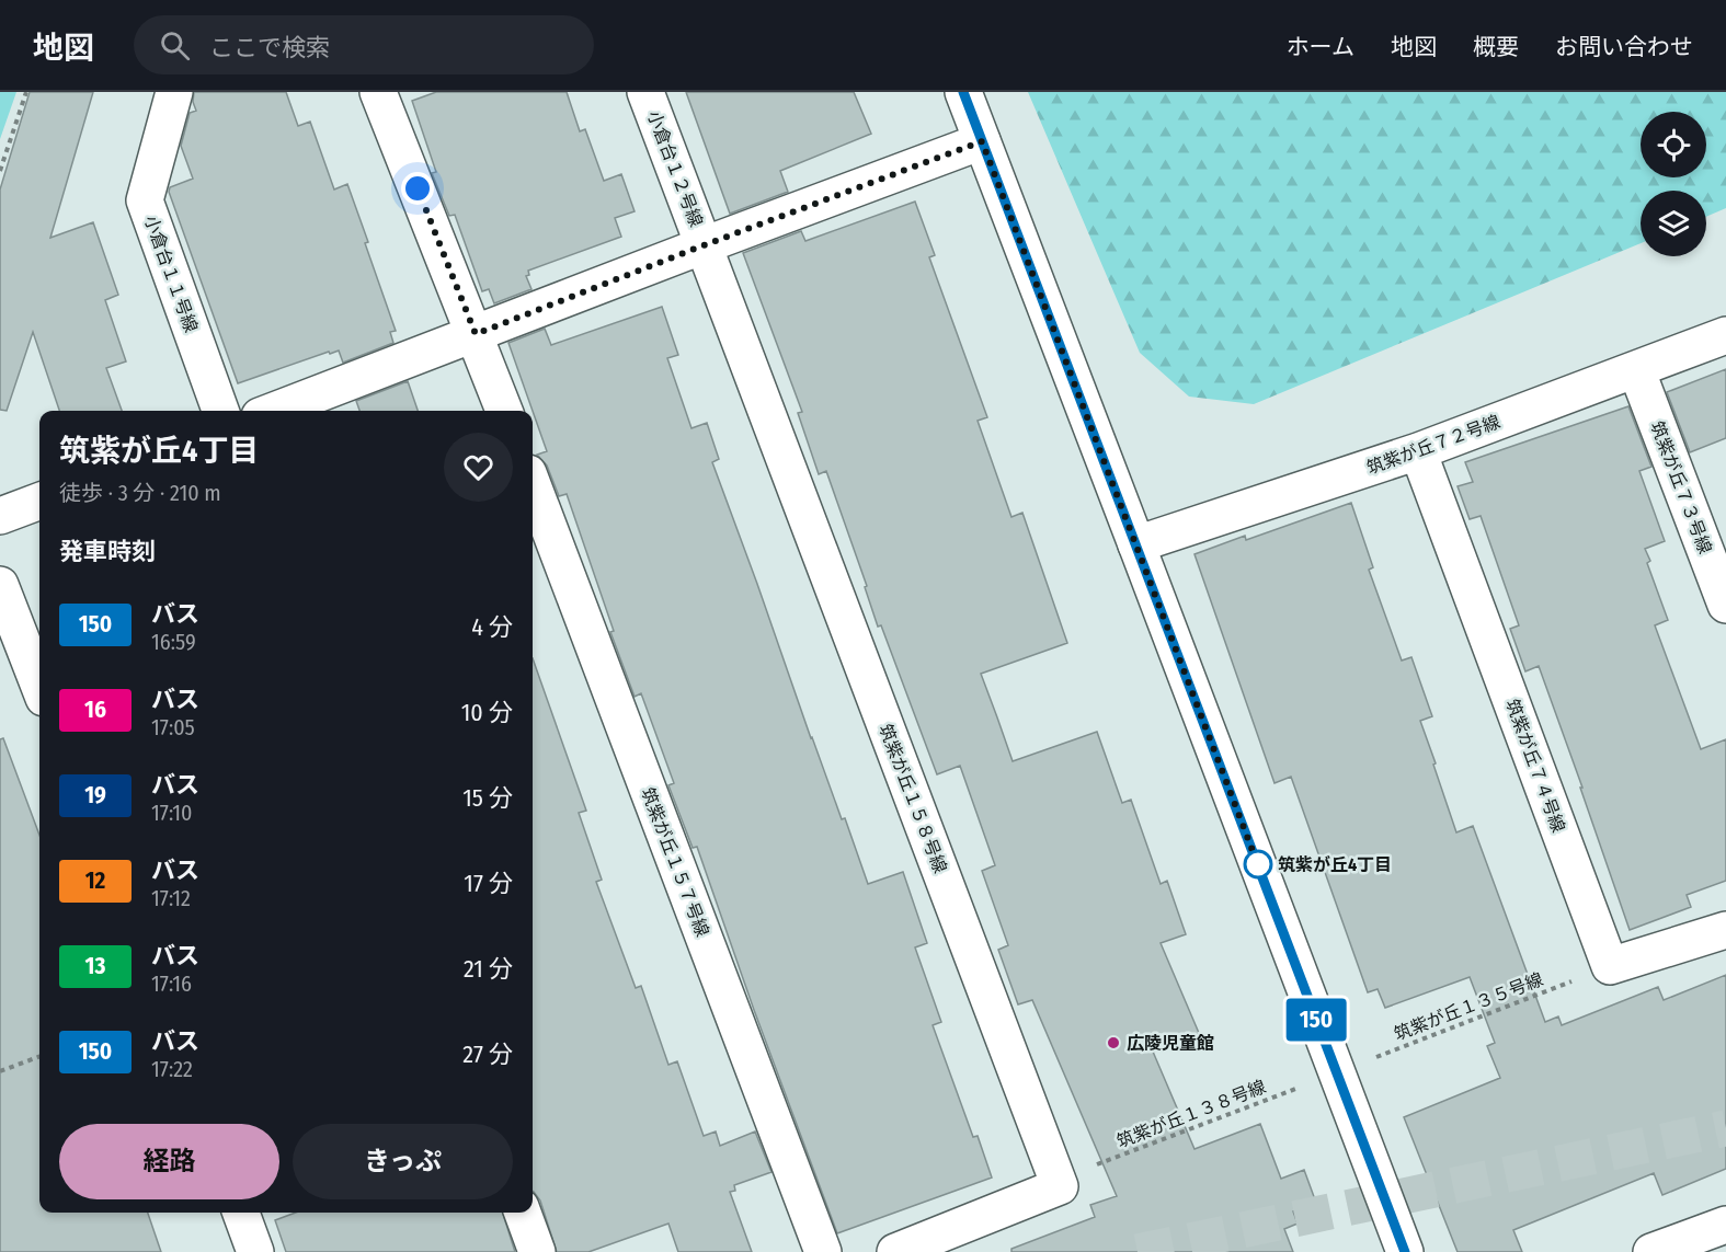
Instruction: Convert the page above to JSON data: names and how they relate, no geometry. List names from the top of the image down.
{
  "streets": {
    "street": [
      "小倉台１２号線",
      "小倉台１１号線",
      "筑紫が丘７２号線",
      "筑紫が丘７３号線",
      "筑紫が丘７４号線",
      "筑紫が丘１５８号線",
      "筑紫が丘１５７号線"
    ],
    "path": ["筑紫が丘１３５号線", "筑紫が丘１３８号線"]
  },
  "crossings": [
    ["小倉台１２号線", "筑紫が丘１５８号線"],
    ["筑紫が丘７２号線", "筑紫が丘７３号線"],
    ["筑紫が丘７２号線", "筑紫が丘７４号線"],
    ["筑紫が丘７４号線", "筑紫が丘１３５号線"],
    ["筑紫が丘１５８号線", "筑紫が丘１３８号線"],
    ["筑紫が丘１３５号線", "筑紫が丘１３８号線"]
  ],
  "places": ["筑紫が丘4丁目", "広陵児童館"],
  "lines": ["bus line 150"],
  "page": {
    "header": "地図",
    "search": "ここで検索",
    "nav": [
      "ホーム",
      "地図",
      "概要",
      "お問い合わせ"
    ],
    "on_map": "150",
    "heading": [
      ["筑紫が丘4丁目", "徒歩 · 3 分 · 210 m"],
      "発車時刻"
    ],
    "list": [
      {
        "mark": "150",
        "name": "バス",
        "note": "16:59",
        "value": "4 分"
      },
      {
        "mark": "16",
        "name": "バス",
        "note": "17:05",
        "value": "10 分"
      },
      {
        "mark": "19",
        "name": "バス",
        "note": "17:10",
        "value": "15 分"
      },
      {
        "mark": "12",
        "name": "バス",
        "note": "17:12",
        "value": "17 分"
      },
      {
        "mark": "13",
        "name": "バス",
        "note": "17:16",
        "value": "21 分"
      },
      {
        "mark": "150",
        "name": "バス",
        "note": "17:22",
        "value": "27 分"
      }
    ],
    "buttons": ["経路", "きっぷ"]
  }
}
